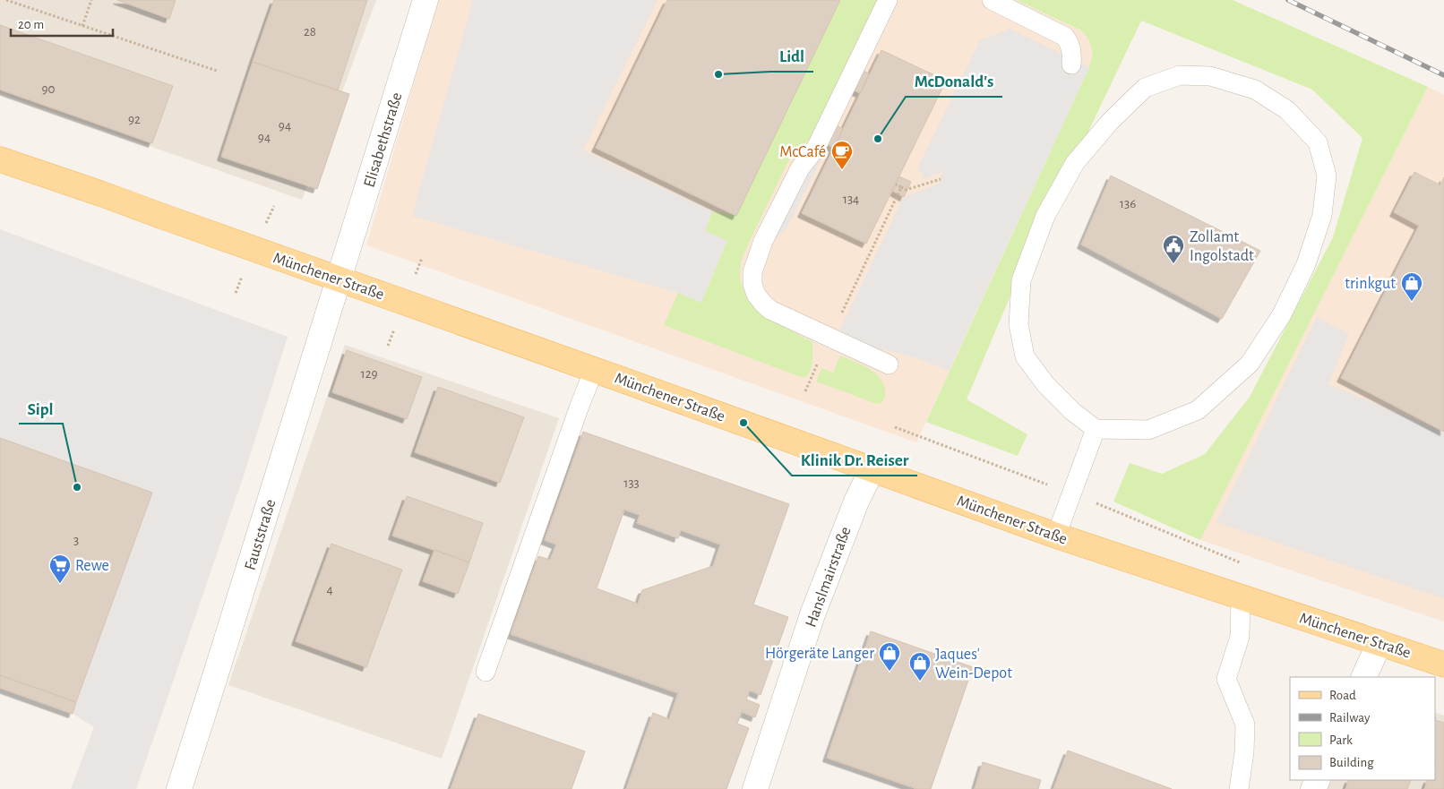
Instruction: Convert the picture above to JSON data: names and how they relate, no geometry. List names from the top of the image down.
{
  "streets": {
    "main road": ["Münchener Straße"],
    "street": ["Elisabethstraße", "Fauststraße", "Hanslmairstraße"]
  },
  "crossings": [
    ["Elisabethstraße", "Münchener Straße"],
    ["Elisabethstraße", "Fauststraße"],
    ["Münchener Straße", "Fauststraße"],
    ["Münchener Straße", "Hanslmairstraße"]
  ],
  "places": {
    "other": [
      "Lidl",
      "McDonald's",
      "Klinik Dr. Reiser",
      "Sipl"
    ],
    "cafe": ["McCafé"],
    "public building": ["Zollamt Ingolstadt"],
    "shop": ["trinkgut", "Hörgeräte Langer", "Jaques' Wein-Depot"],
    "supermarket": ["Rewe"]
  },
  "house_numbers": [
    "28",
    "90",
    "92",
    "94",
    "94",
    "134",
    "136",
    "129",
    "133",
    "3",
    "4"
  ],
  "legend": [
    "Road",
    "Railway",
    "Park",
    "Building"
  ],
  "scale_bar": "20 m"
}
